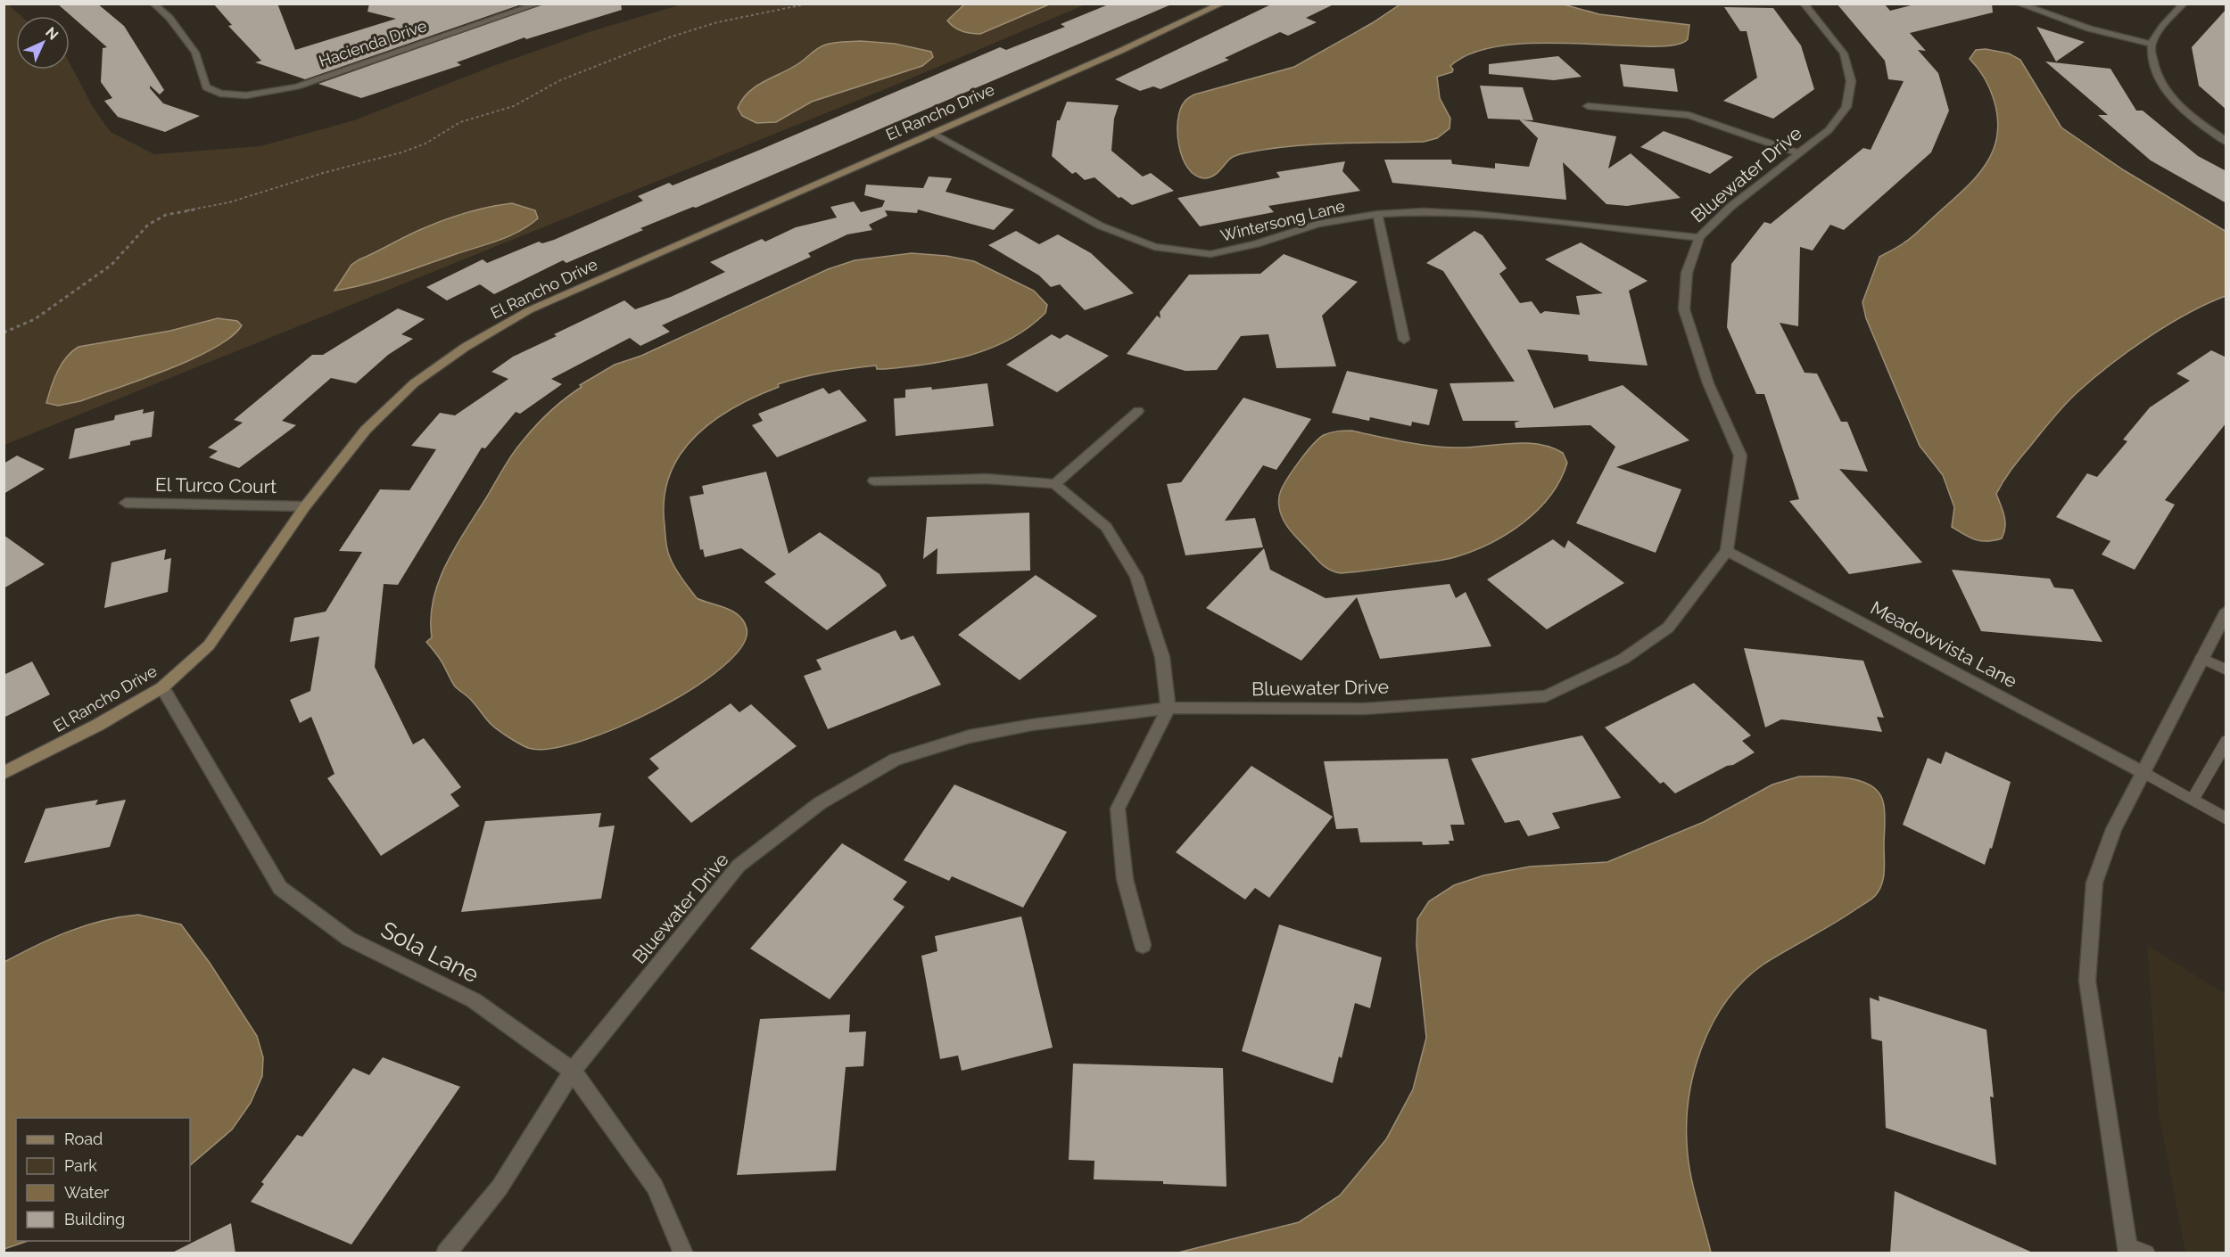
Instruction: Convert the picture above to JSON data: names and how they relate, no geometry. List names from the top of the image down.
{
  "streets": {
    "street": [
      "Hacienda Drive",
      "El Rancho Drive",
      "Bluewater Drive",
      "Wintersong Lane",
      "El Turco Court",
      "Meadowvista Lane",
      "Sola Lane"
    ]
  },
  "crossings": [
    ["El Rancho Drive", "Wintersong Lane"],
    ["El Rancho Drive", "El Turco Court"],
    ["El Rancho Drive", "Sola Lane"],
    ["Bluewater Drive", "Wintersong Lane"],
    ["Bluewater Drive", "Meadowvista Lane"],
    ["Bluewater Drive", "Sola Lane"]
  ],
  "legend": [
    "Road",
    "Park",
    "Water",
    "Building"
  ],
  "north": "top right"
}
